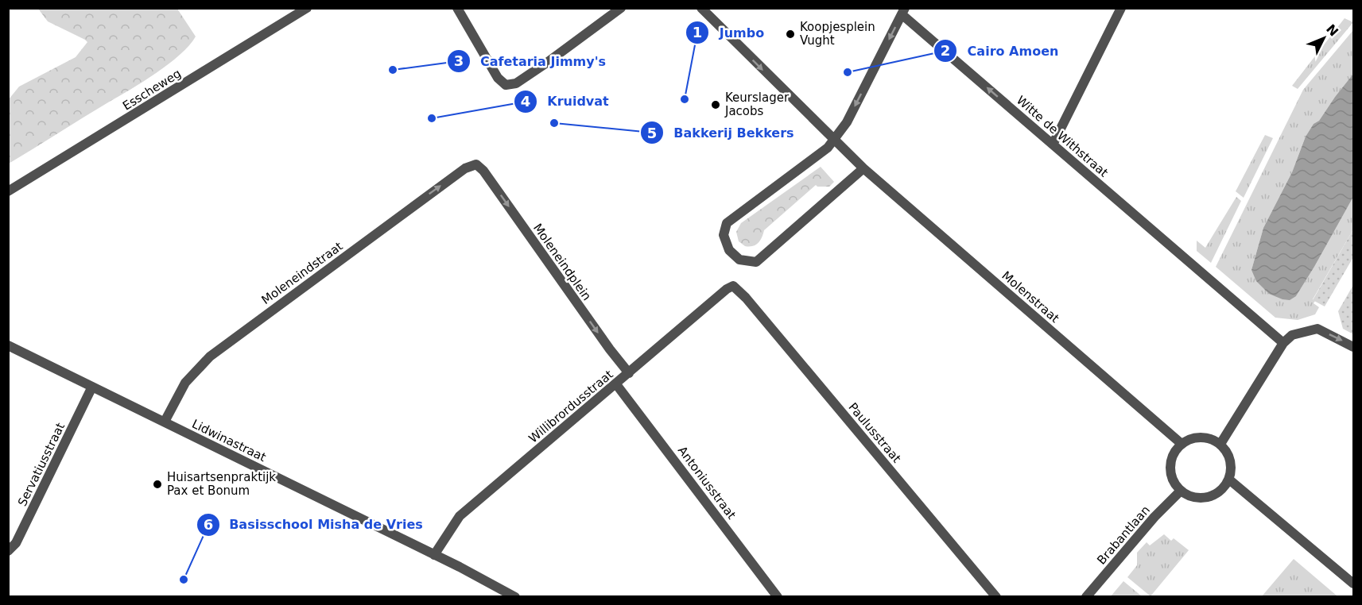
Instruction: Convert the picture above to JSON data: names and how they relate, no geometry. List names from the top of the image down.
{
  "streets": {
    "street": [
      "Esscheweg",
      "Witte de Withstraat",
      "Moleneindplein",
      "Moleneindstraat",
      "Molenstraat",
      "Willibrordusstraat",
      "Paulusstraat",
      "Lidwinastraat",
      "Servatiusstraat",
      "Antoniusstraat",
      "Brabantlaan"
    ]
  },
  "crossings": [
    ["Moleneindplein", "Moleneindstraat"],
    ["Moleneindplein", "Willibrordusstraat"],
    ["Moleneindstraat", "Lidwinastraat"],
    ["Molenstraat", "Brabantlaan"],
    ["Willibrordusstraat", "Paulusstraat"],
    ["Willibrordusstraat", "Lidwinastraat"],
    ["Willibrordusstraat", "Antoniusstraat"],
    ["Lidwinastraat", "Servatiusstraat"]
  ],
  "one_way": ["Witte de Withstraat", "Moleneindplein", "Moleneindstraat"],
  "places": [
    "Koopjesplein Vught",
    "Cafetaria Jimmy's",
    "Cairo Amoen",
    "Jumbo",
    "Keurslager Jacobs",
    "Kruidvat",
    "Bakkerij Bekkers",
    "Huisartsenpraktijk Pax et Bonum",
    "Basisschool Misha de Vries"
  ],
  "north": "top right"
}
